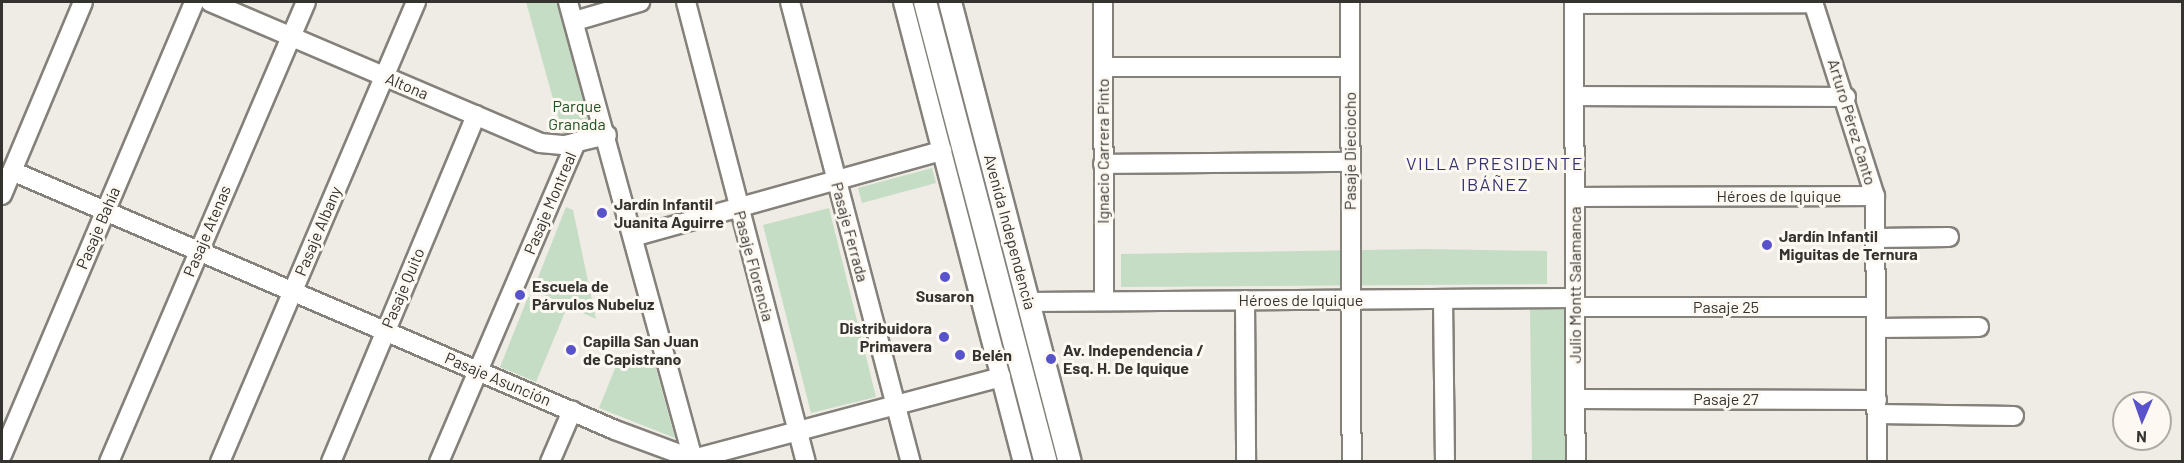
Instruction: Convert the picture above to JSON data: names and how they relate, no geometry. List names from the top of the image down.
{
  "streets": {
    "main road": ["Avenida Independencia"],
    "street": [
      "Altona",
      "Arturo Pérez Canto",
      "Ignacio Carrera Pinto",
      "Pasaje Dieciocho",
      "Héroes de Iquique",
      "Pasaje Montreal",
      "Pasaje Bahía",
      "Pasaje Atenas",
      "Pasaje Albany",
      "Pasaje Ferrada",
      "Pasaje Florencia",
      "Julio Montt Salamanca",
      "Pasaje Quito",
      "Pasaje 25",
      "Pasaje Asunción",
      "Pasaje 27"
    ]
  },
  "crossings": [
    ["Altona", "Pasaje Montreal"],
    ["Altona", "Pasaje Atenas"],
    ["Altona", "Pasaje Albany"],
    ["Altona", "Pasaje Quito"],
    ["Arturo Pérez Canto", "Héroes de Iquique"],
    ["Arturo Pérez Canto", "Pasaje 25"],
    ["Arturo Pérez Canto", "Pasaje 27"],
    ["Ignacio Carrera Pinto", "Héroes de Iquique"],
    ["Pasaje Dieciocho", "Héroes de Iquique"],
    ["Héroes de Iquique", "Avenida Independencia"],
    ["Héroes de Iquique", "Julio Montt Salamanca"],
    ["Héroes de Iquique", "Pasaje 25"],
    ["Pasaje Montreal", "Pasaje Asunción"],
    ["Pasaje Bahía", "Pasaje Asunción"],
    ["Pasaje Atenas", "Pasaje Asunción"],
    ["Pasaje Albany", "Pasaje Asunción"],
    ["Julio Montt Salamanca", "Pasaje 25"],
    ["Julio Montt Salamanca", "Pasaje 27"],
    ["Pasaje Quito", "Pasaje Asunción"]
  ],
  "districts": ["VILLA PRESIDENTE IBÁÑEZ"],
  "parks": ["Parque Granada"],
  "places": [
    "Jardín Infantil Juanita Aguirre",
    "Jardín Infantil Miguitas de Ternura",
    "Susaron",
    "Escuela de Párvulos Nubeluz",
    "Distribuidora Primavera",
    "Capilla San Juan de Capistrano",
    "Belén",
    "Av. Independencia / Esq. H. De Iquique"
  ],
  "north": "bottom"
}
